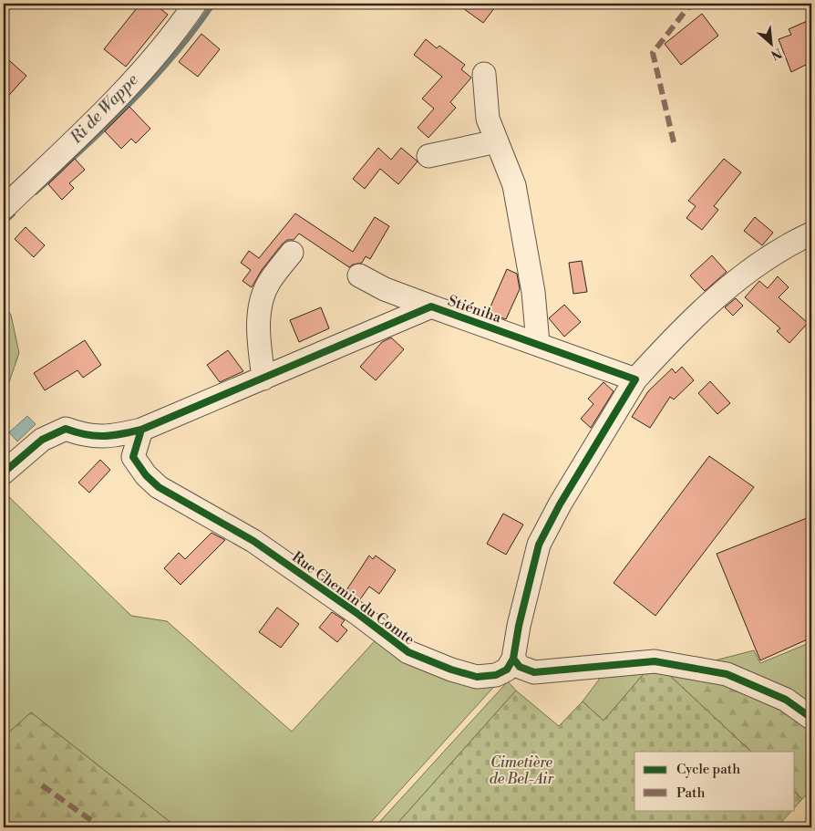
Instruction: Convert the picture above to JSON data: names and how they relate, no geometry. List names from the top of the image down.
{
  "streets": {
    "street": ["Stiéniha", "Rue Chemin du Comte"]
  },
  "crossings": [
    ["Stiéniha", "Rue Chemin du Comte"]
  ],
  "water": ["Ri de Wappe"],
  "parks": ["Cimetière de Bel-Air"],
  "legend": ["Cycle path", "Path"],
  "north": "bottom right"
}
